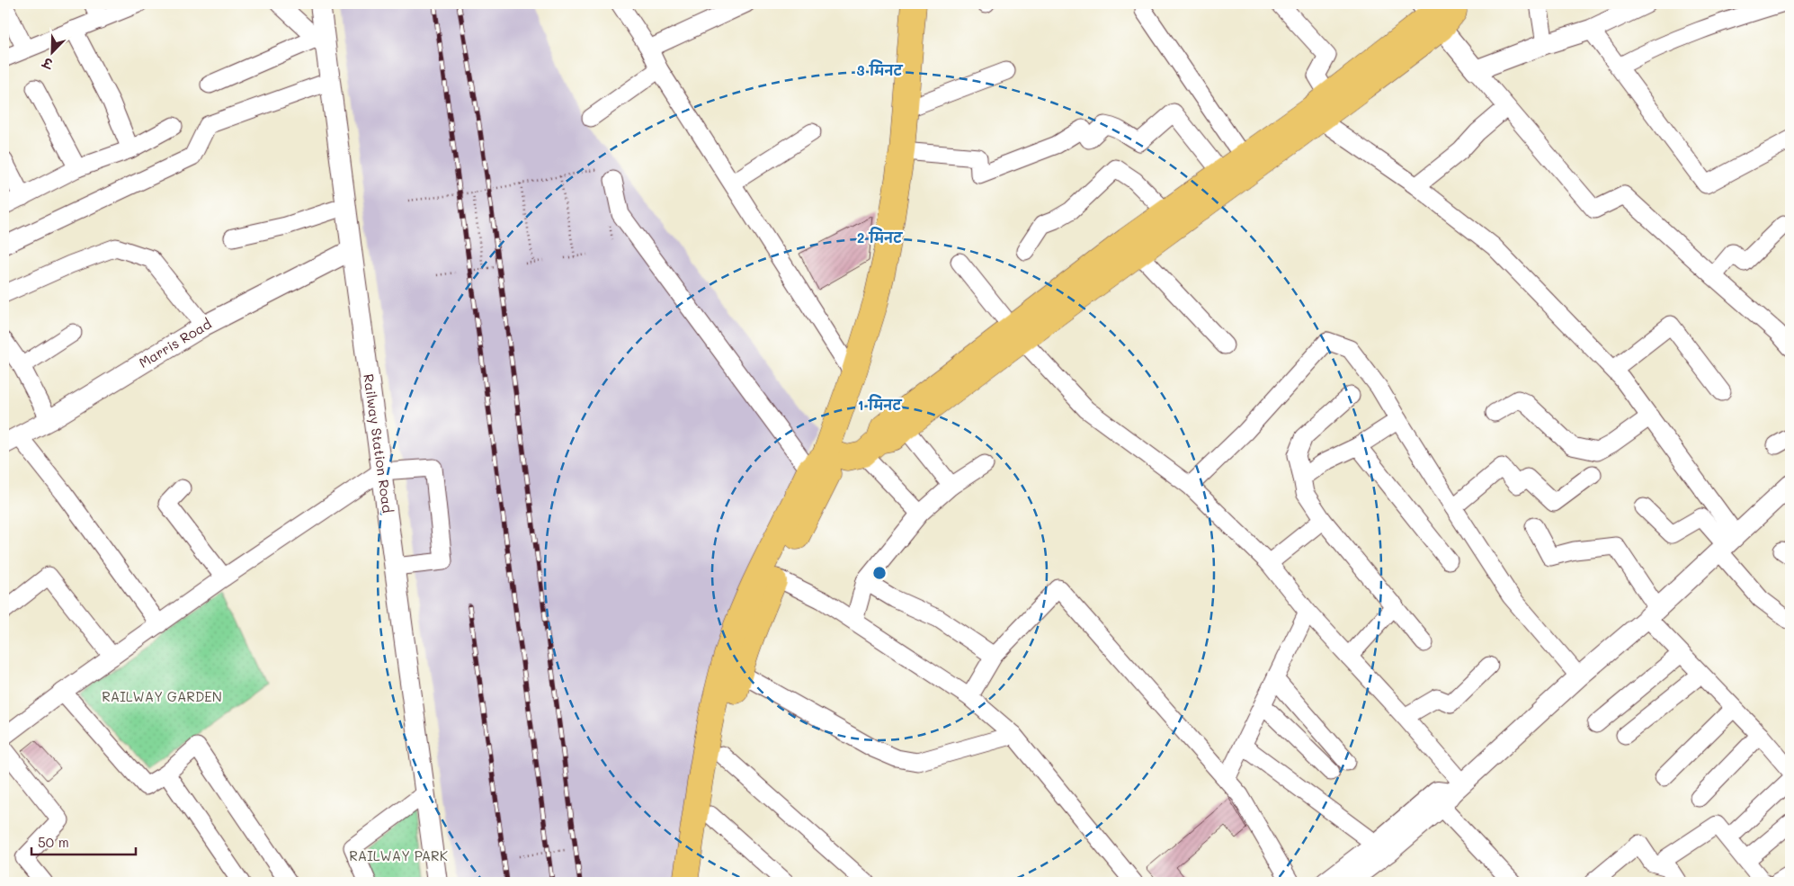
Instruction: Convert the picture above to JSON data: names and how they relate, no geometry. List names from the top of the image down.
{
  "streets": {
    "street": ["Marris Road", "Railway Station Road"]
  },
  "crossings": [
    ["Marris Road", "Railway Station Road"]
  ],
  "parks": ["RAILWAY GARDEN", "RAILWAY PARK"],
  "scale_bar": "50 m",
  "north": "bottom left",
  "rings": ["3 मिनट", "2 मिनट", "1 मिनट"]
}
